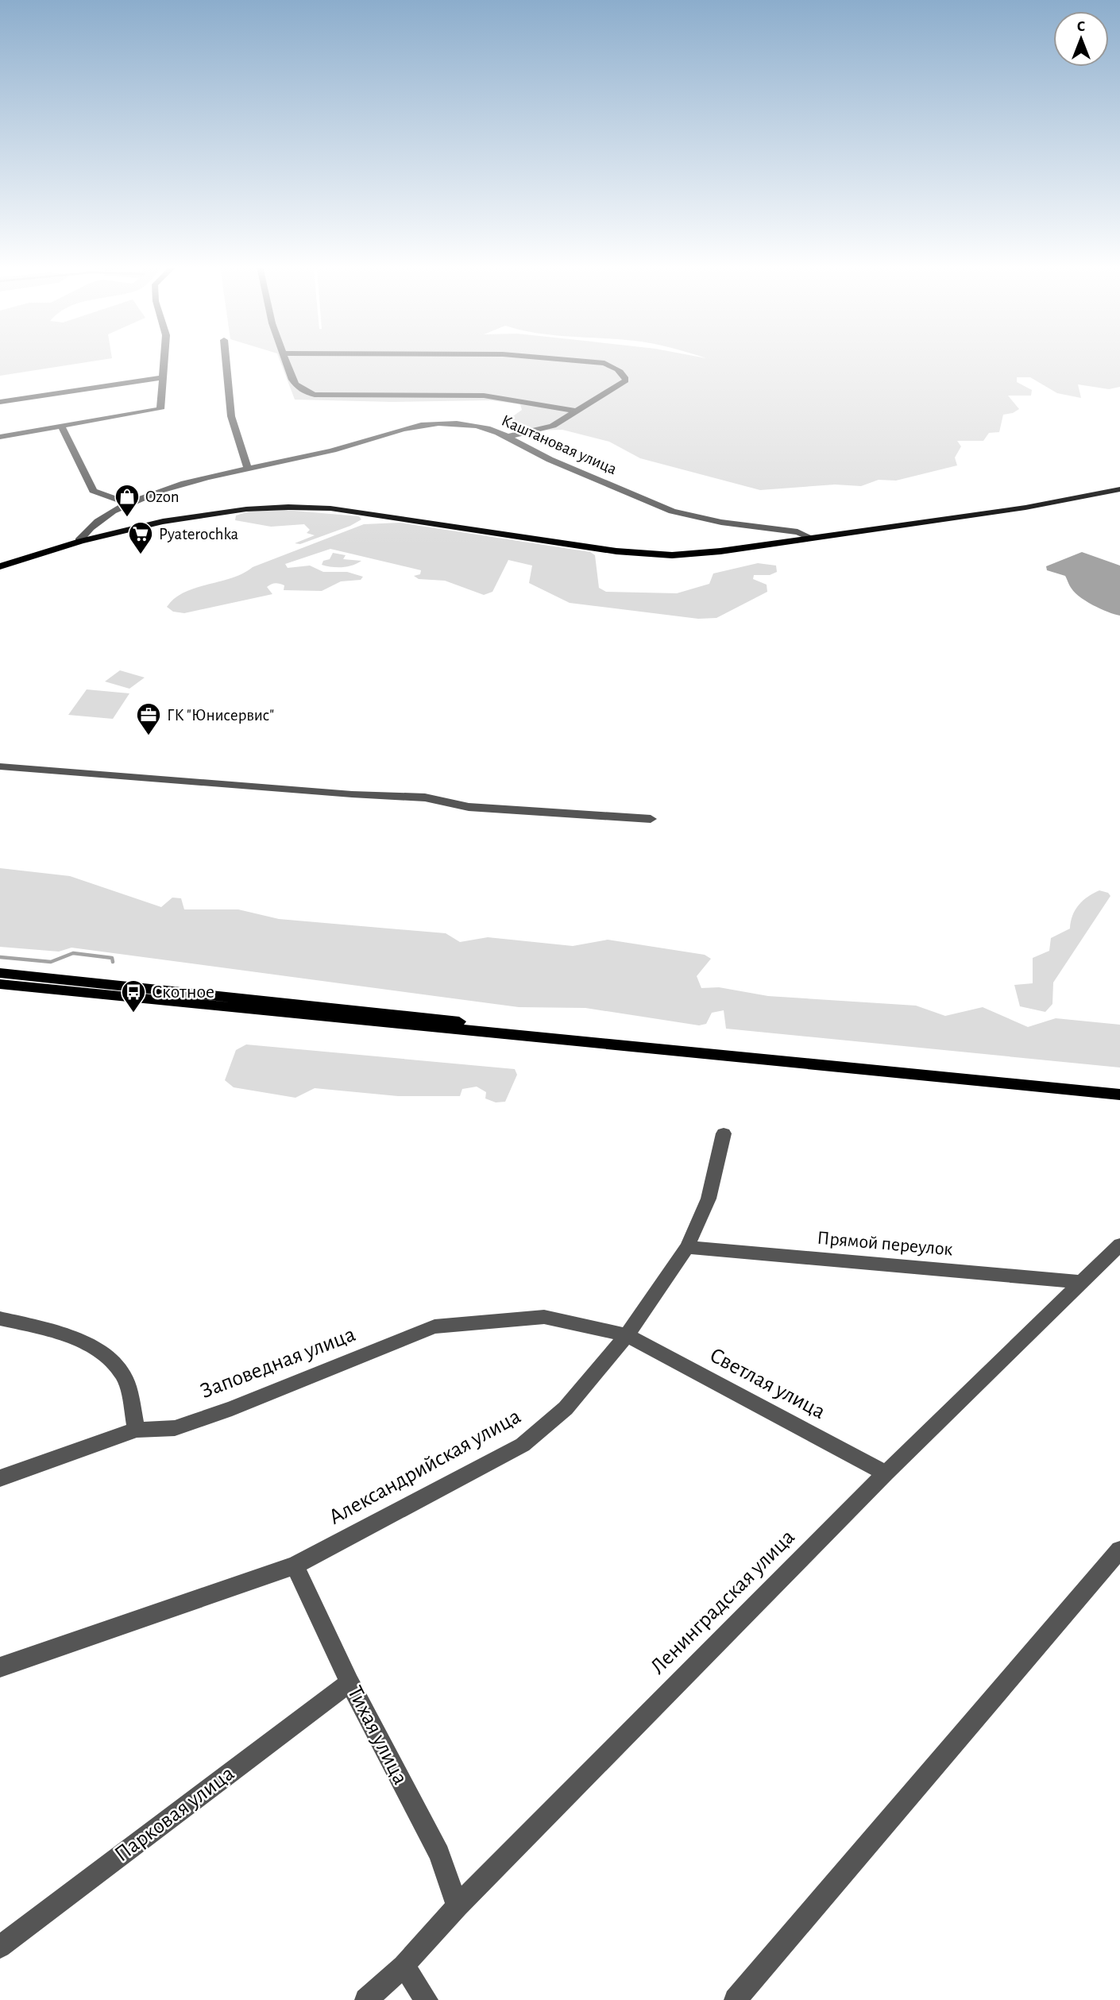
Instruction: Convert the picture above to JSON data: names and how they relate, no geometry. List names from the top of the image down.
{
  "streets": {
    "street": [
      "Каштановая улица",
      "Прямой переулок",
      "Заповедная улица",
      "Светлая улица",
      "Александрийская улица",
      "Ленинградская улица",
      "Тихая улица",
      "Парковая улица"
    ]
  },
  "crossings": [
    ["Прямой переулок", "Александрийская улица"],
    ["Прямой переулок", "Ленинградская улица"],
    ["Заповедная улица", "Светлая улица"],
    ["Заповедная улица", "Александрийская улица"],
    ["Светлая улица", "Александрийская улица"],
    ["Светлая улица", "Ленинградская улица"],
    ["Александрийская улица", "Тихая улица"],
    ["Ленинградская улица", "Тихая улица"],
    ["Тихая улица", "Парковая улица"]
  ],
  "places": {
    "shop": ["Ozon"],
    "supermarket": ["Pyaterochka"],
    "office": ["ГК \"Юнисервис\""],
    "bus stop": ["Скотное"]
  },
  "north": "top"
}
